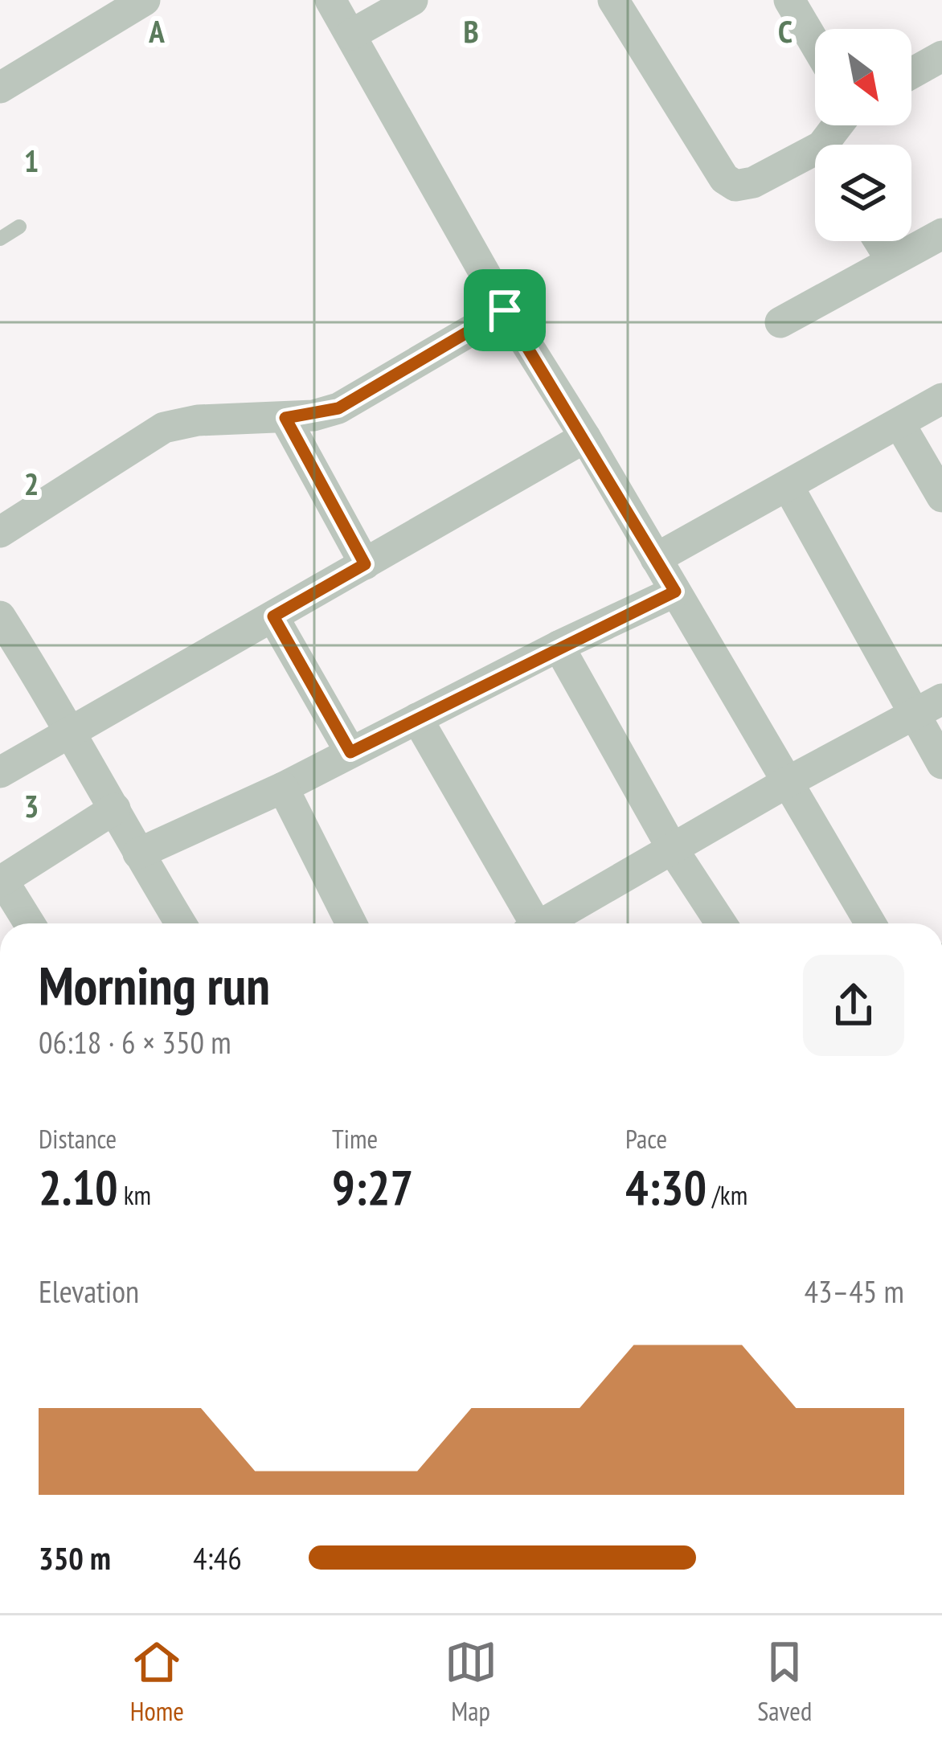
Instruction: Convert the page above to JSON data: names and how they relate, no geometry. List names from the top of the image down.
{
  "north": "bottom right",
  "page": {
    "heading": ["Morning run", "06:18 · 6 × 350 m"],
    "stats": [
      ["Distance", "2.10 km"],
      ["Time", "9:27"],
      ["Pace", "4:30 /km"]
    ],
    "chart": ["Elevation", "43–45 m"],
    "list": [
      {
        "name": "350 m",
        "note": "4:46"
      }
    ],
    "tabs": ["Home", "Map", "Saved"]
  },
  "grid": {
    "columns": ["A", "B", "C"],
    "rows": ["1", "2", "3"]
  }
}
